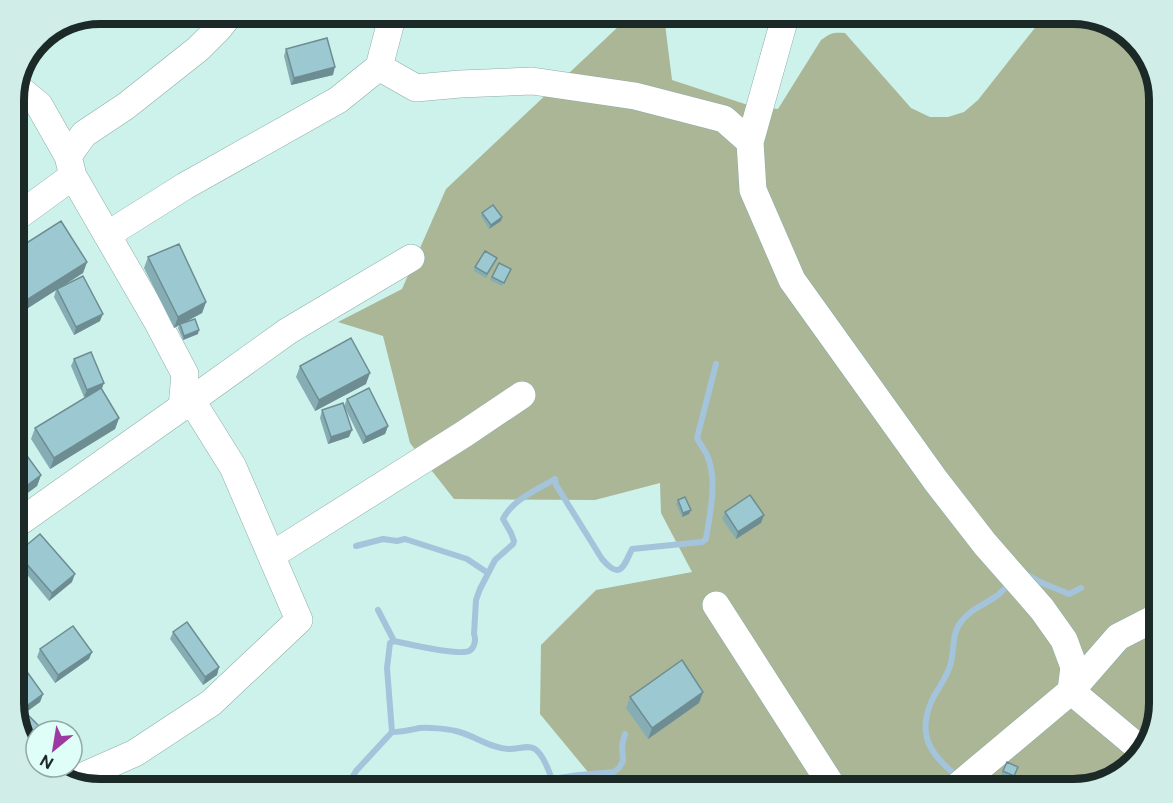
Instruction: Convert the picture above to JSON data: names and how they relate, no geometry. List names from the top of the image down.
{
  "north": "bottom left"
}
